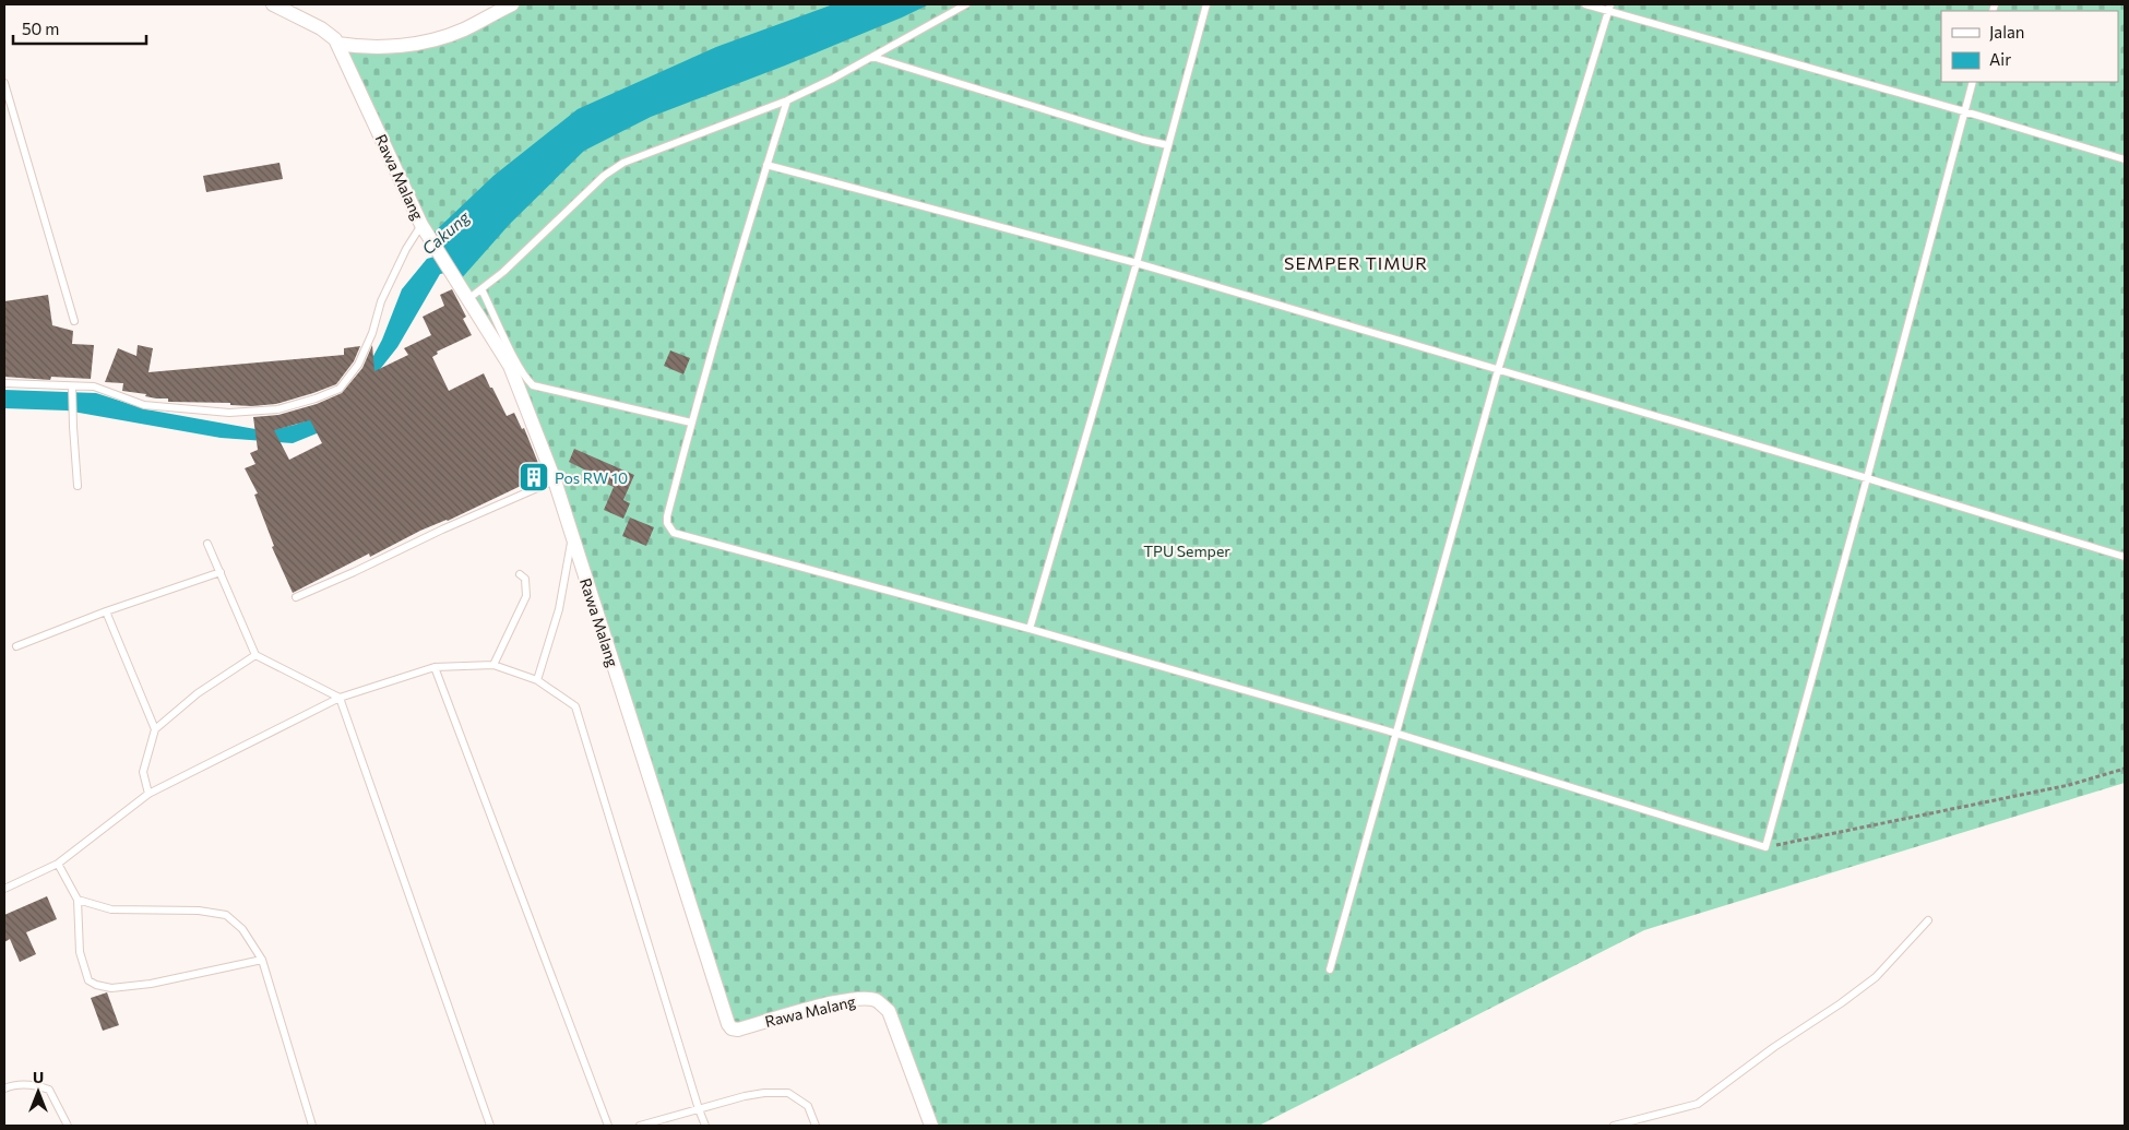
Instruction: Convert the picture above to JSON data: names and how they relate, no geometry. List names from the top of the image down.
{
  "streets": {
    "street": ["Rawa Malang"]
  },
  "districts": ["SEMPER TIMUR"],
  "water": ["Cakung"],
  "parks": ["TPU Semper"],
  "places": {
    "building": ["Pos RW 10"]
  },
  "legend": ["Jalan", "Air"],
  "scale_bar": "50 m",
  "north": "top"
}
